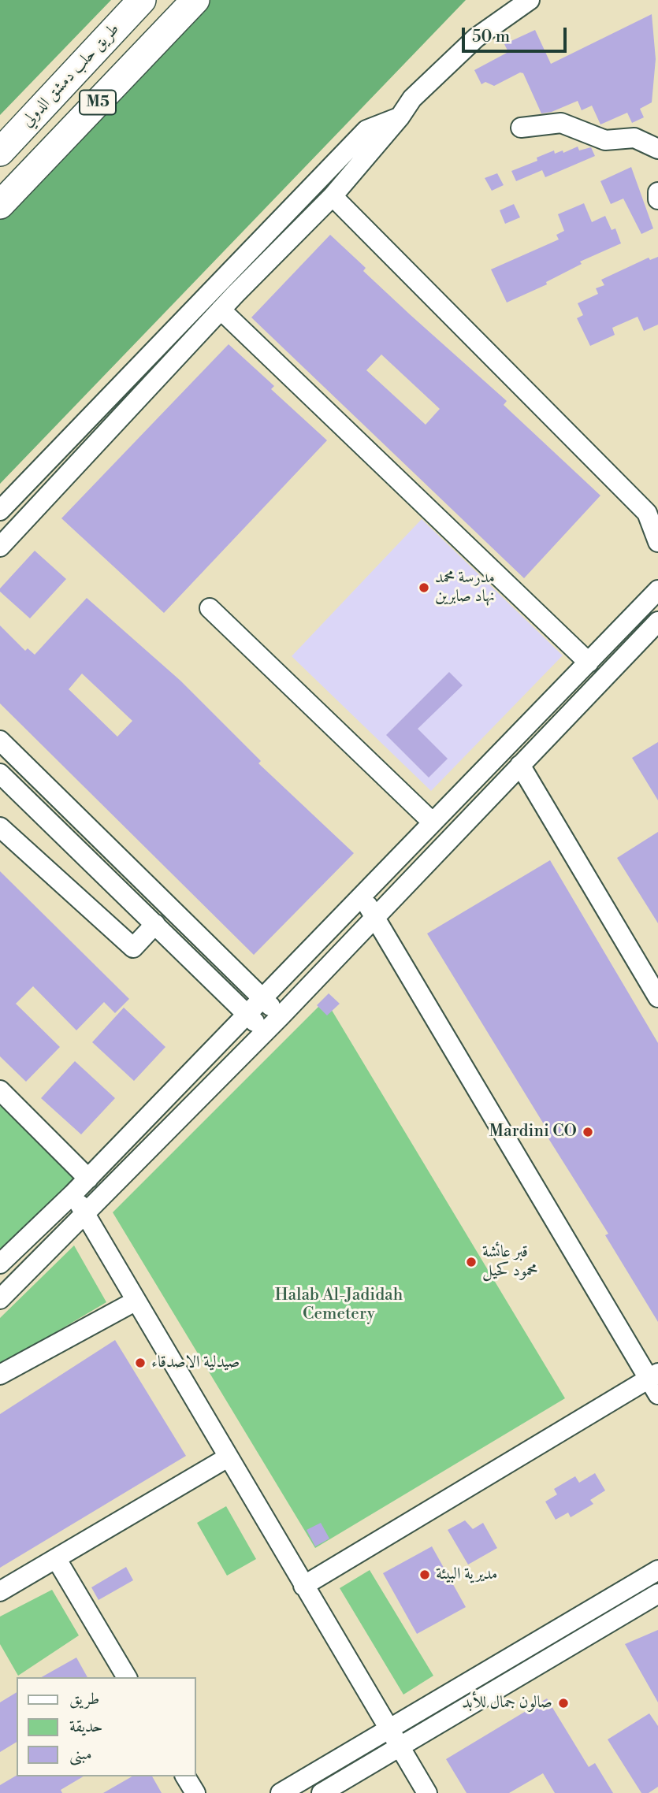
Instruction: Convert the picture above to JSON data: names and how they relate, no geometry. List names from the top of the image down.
{
  "streets": {
    "highway": ["طريق حلب دمشق الدولي", "M5"]
  },
  "parks": ["Halab Al-Jadidah Cemetery"],
  "places": [
    "مدرسة محمد نهاد صابرين",
    "Mardini CO",
    "قبر عائشة محمود كحيل",
    "صيدلية الاصدقاء",
    "مديرية البيئة",
    "صالون جمال للأبد"
  ],
  "legend": ["طريق", "حديقة", "مبنى"],
  "scale_bar": "50 m"
}
